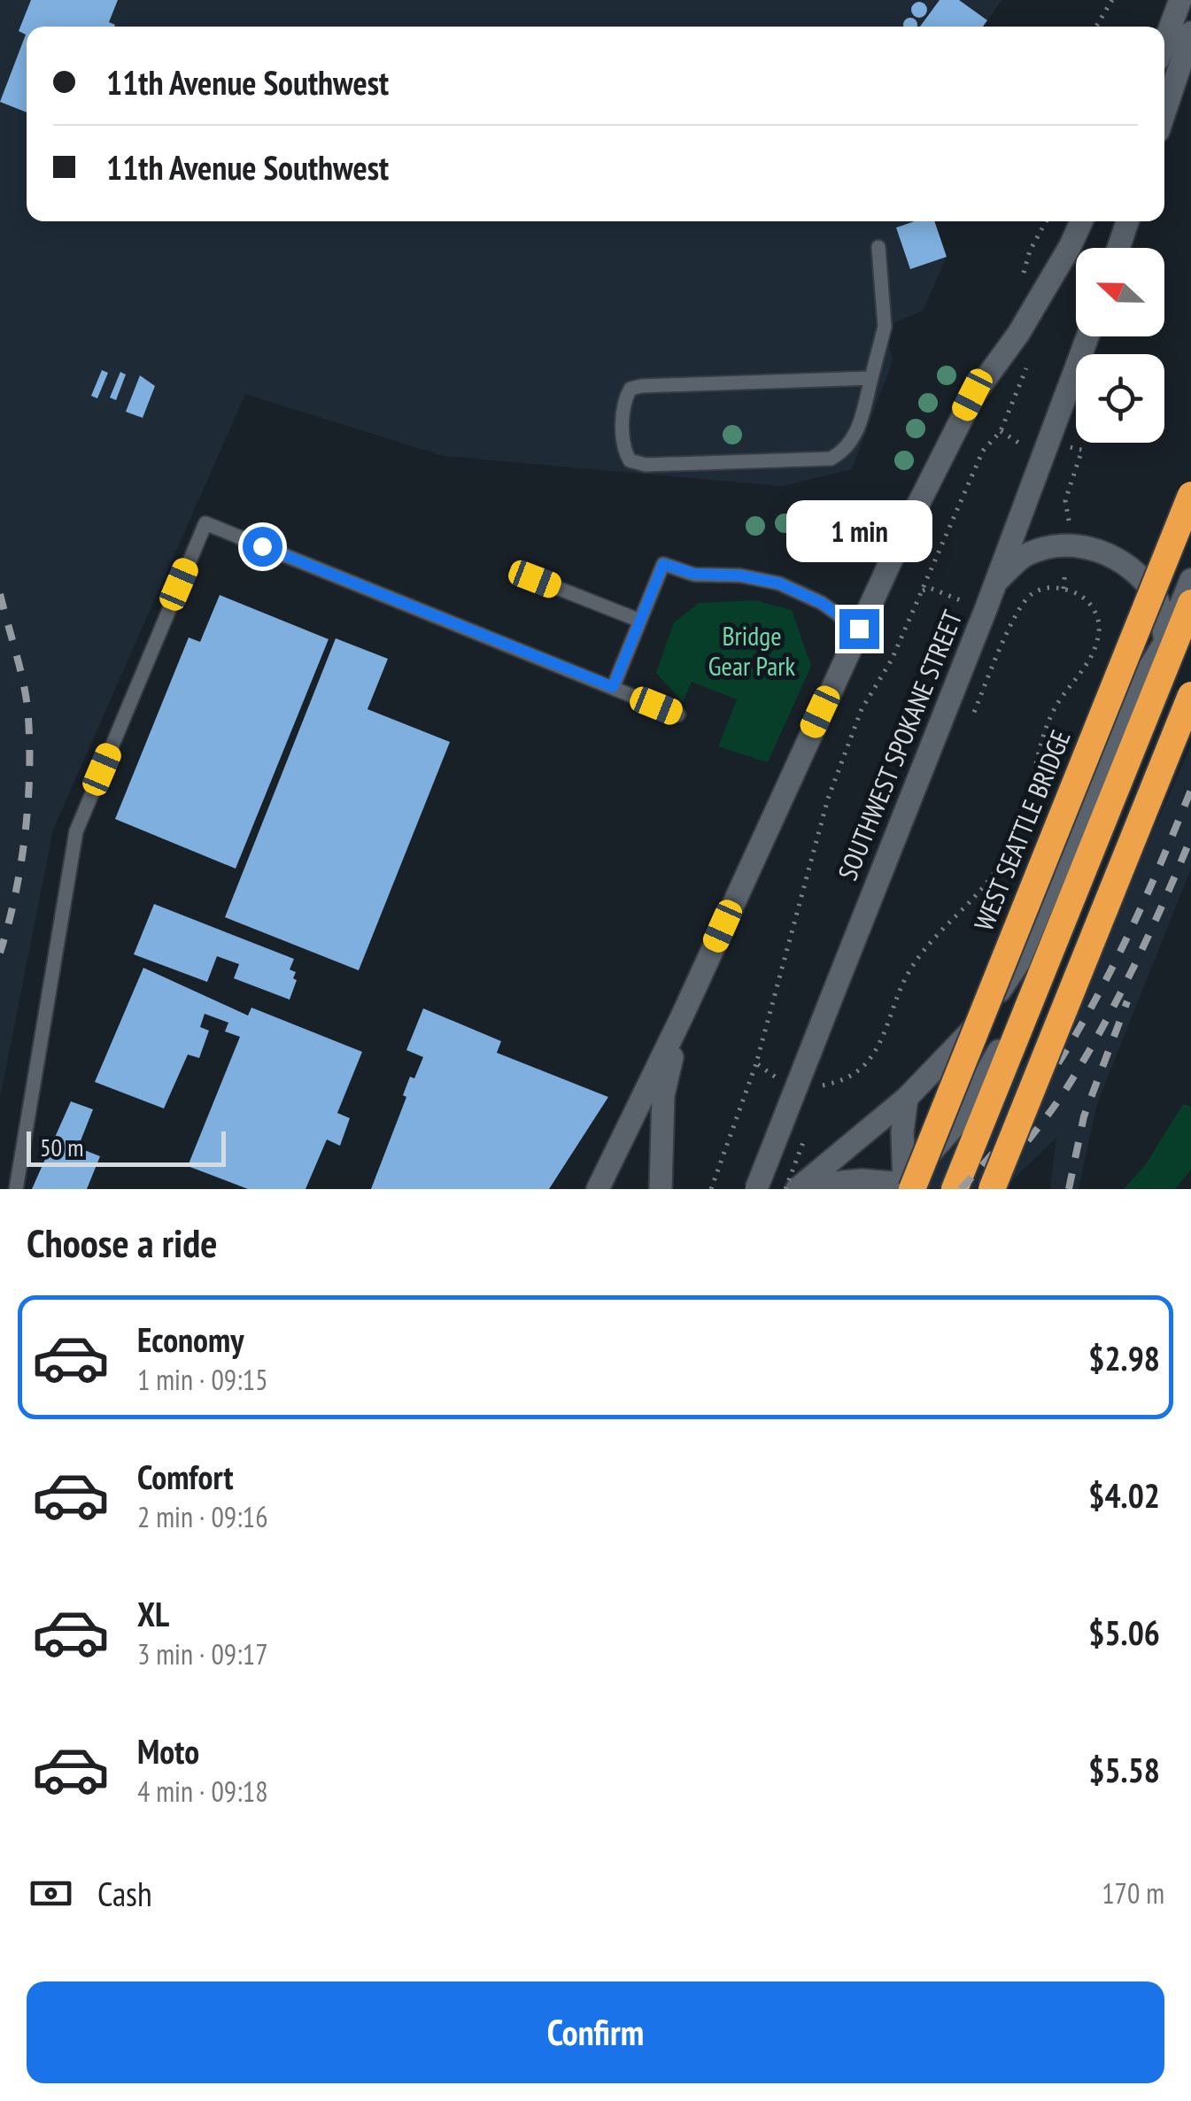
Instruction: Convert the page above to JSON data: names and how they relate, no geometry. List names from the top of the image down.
{
  "streets": {
    "highway": ["WEST SEATTLE BRIDGE"],
    "street": ["SOUTHWEST SPOKANE STREET"]
  },
  "parks": ["Bridge Gear Park"],
  "scale_bar": "50 m",
  "north": "left",
  "page": {
    "banner": ["11th Avenue Southwest", "11th Avenue Southwest"],
    "bubble": "1 min",
    "scale": "50 m",
    "heading": "Choose a ride",
    "list": [
      {
        "name": "Economy",
        "note": "1 min · 09:15",
        "value": "$2.98"
      },
      {
        "name": "Comfort",
        "note": "2 min · 09:16",
        "value": "$4.02"
      },
      {
        "name": "XL",
        "note": "3 min · 09:17",
        "value": "$5.06"
      },
      {
        "name": "Moto",
        "note": "4 min · 09:18",
        "value": "$5.58"
      }
    ],
    "pay": ["Cash", "170 m"],
    "buttons": "Confirm"
  }
}
